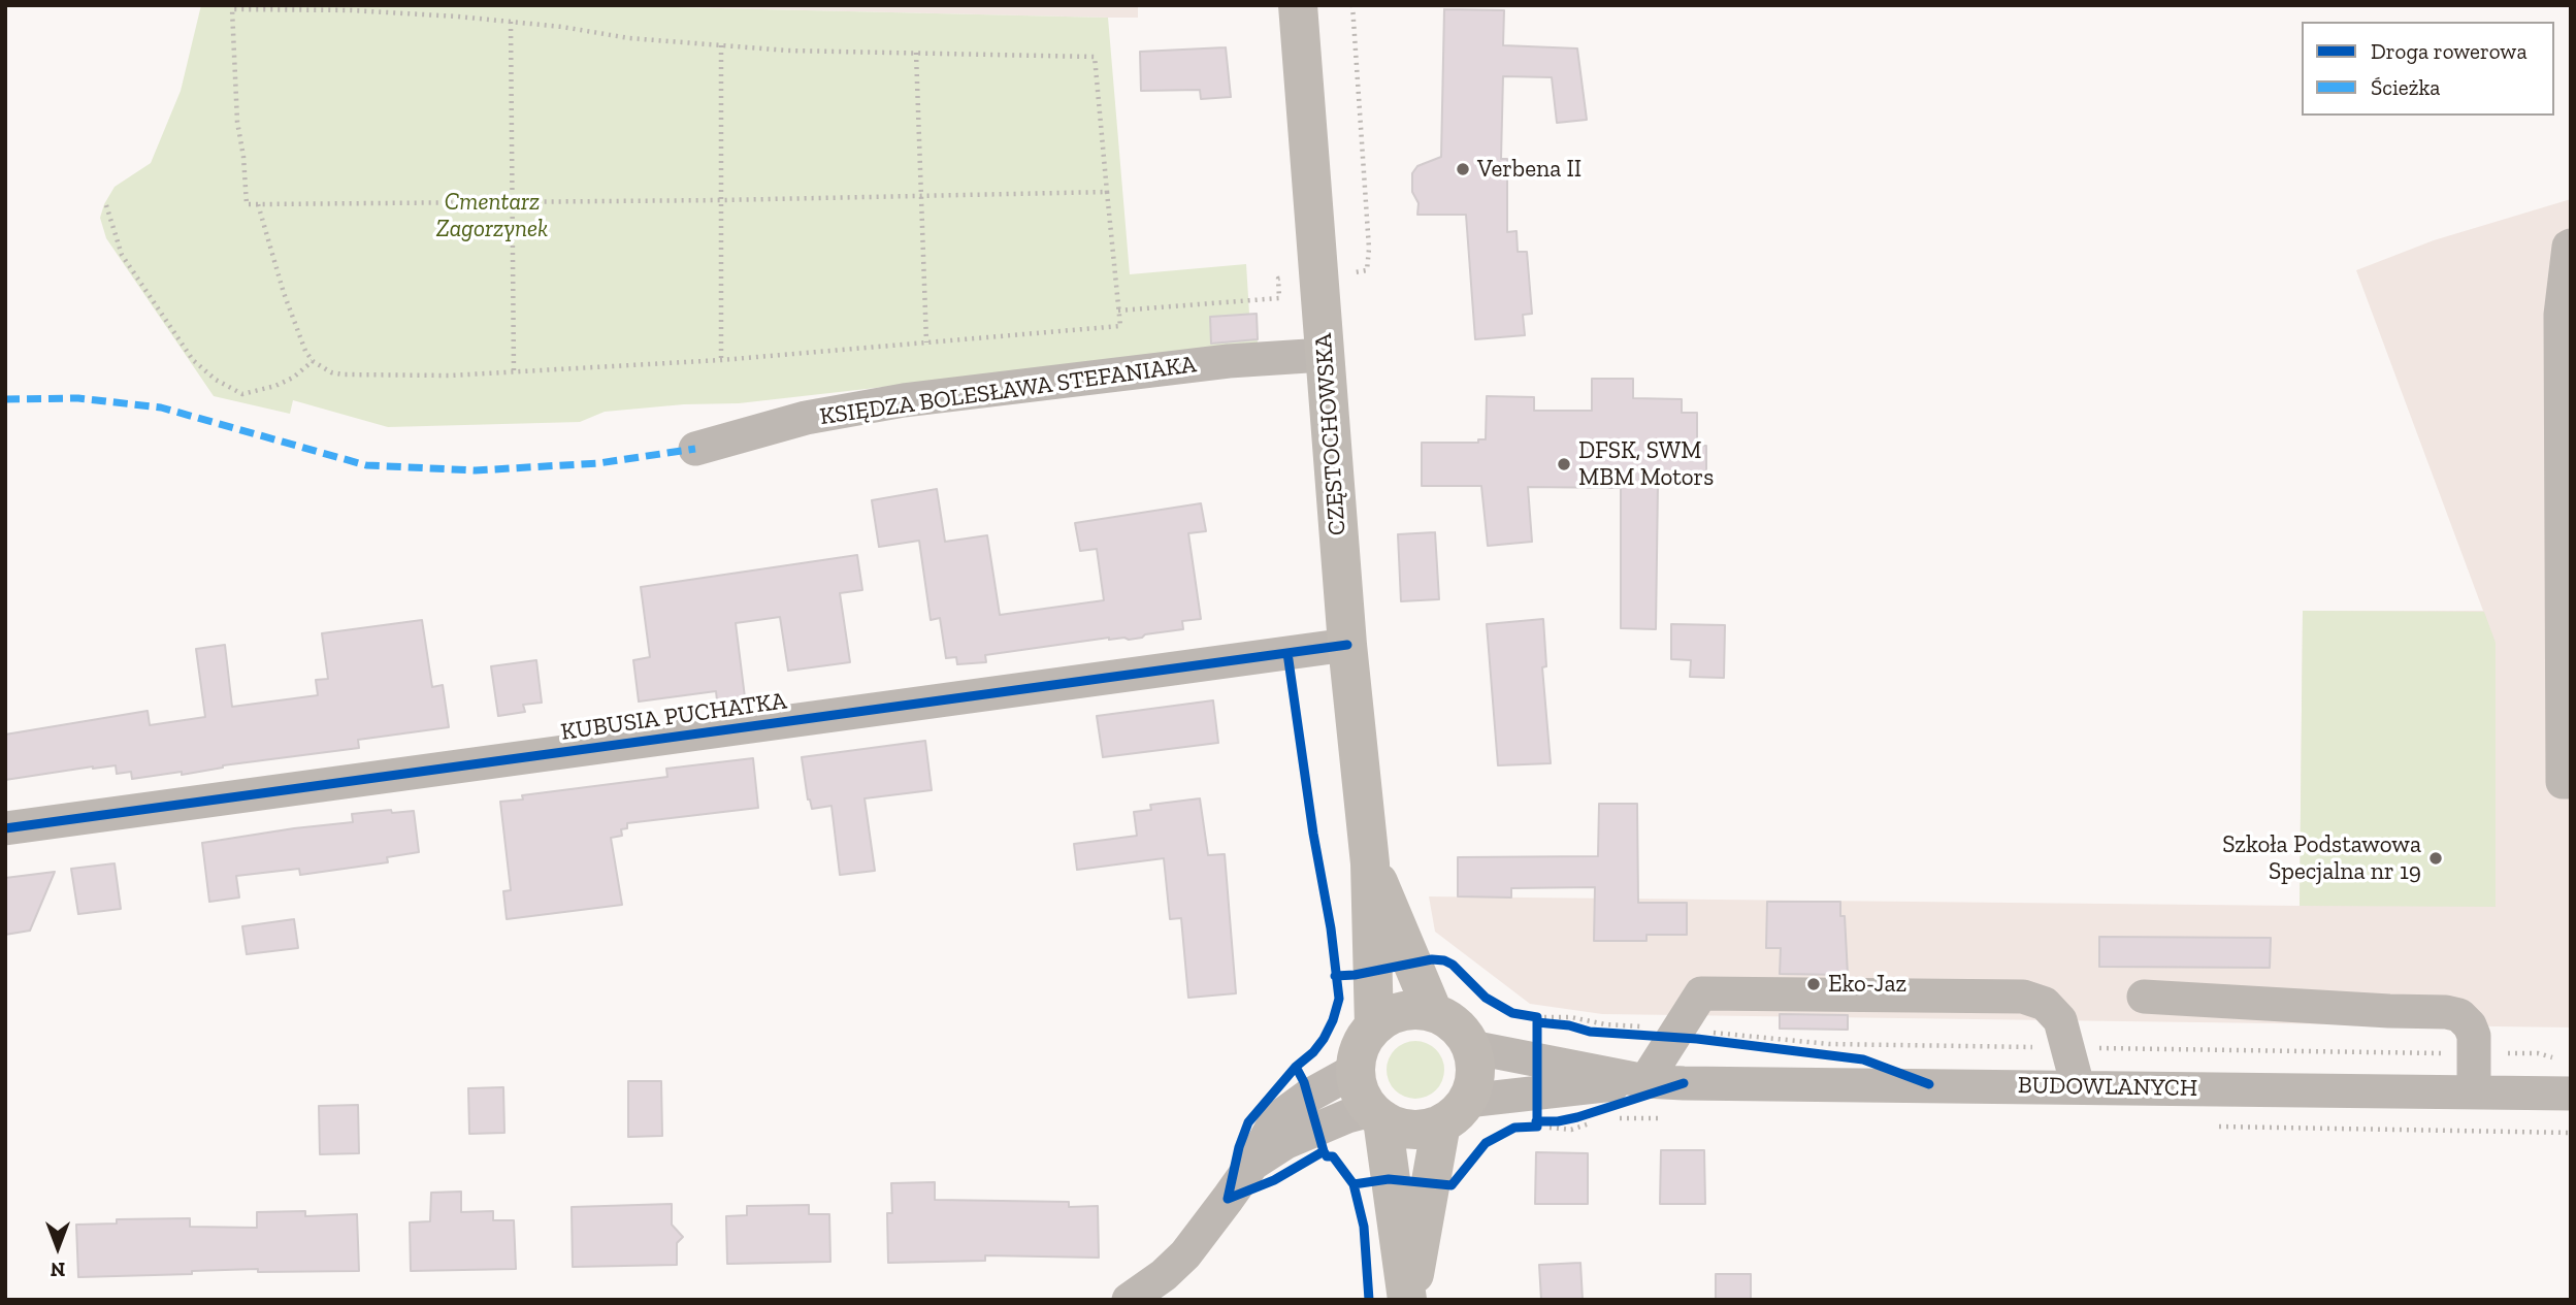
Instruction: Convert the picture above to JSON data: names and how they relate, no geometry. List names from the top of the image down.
{
  "streets": {
    "main road": ["CZĘSTOCHOWSKA"],
    "street": ["KSIĘDZA BOLESŁAWA STEFANIAKA", "KUBUSIA PUCHATKA", "BUDOWLANYCH"]
  },
  "crossings": [
    ["KSIĘDZA BOLESŁAWA STEFANIAKA", "CZĘSTOCHOWSKA"],
    ["CZĘSTOCHOWSKA", "KUBUSIA PUCHATKA"],
    ["CZĘSTOCHOWSKA", "BUDOWLANYCH"]
  ],
  "parks": ["Cmentarz Zagorzynek"],
  "places": [
    "Verbena II",
    "DFSK, SWM MBM Motors",
    "Szkoła Podstawowa Specjalna nr 19",
    "Eko-Jaz"
  ],
  "legend": ["Droga rowerowa", "Ścieżka"],
  "north": "bottom"
}
